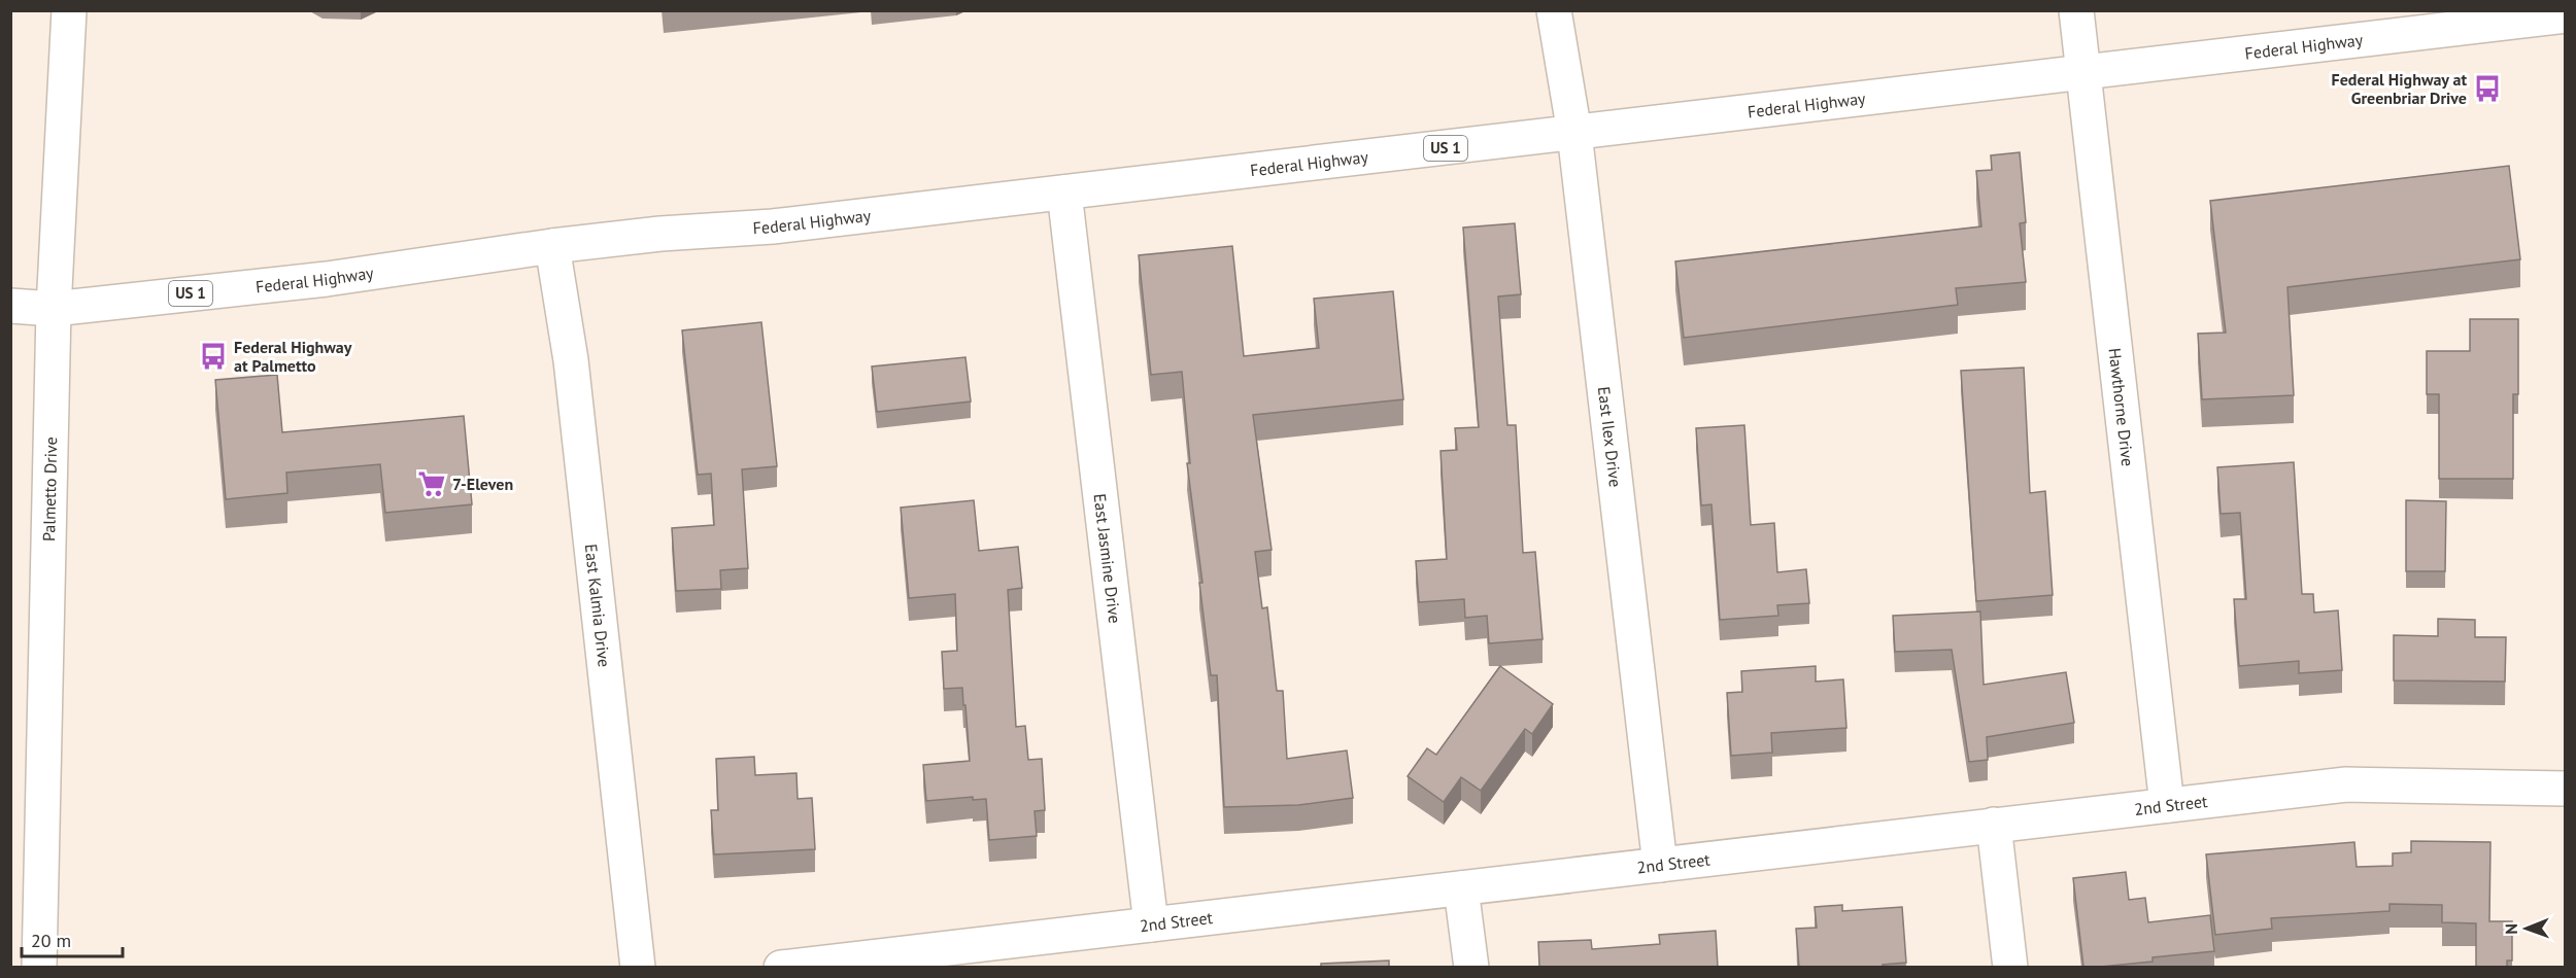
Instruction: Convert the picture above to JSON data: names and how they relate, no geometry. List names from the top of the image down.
{
  "streets": {
    "street": [
      "Federal Highway",
      "US 1",
      "Hawthorne Drive",
      "East Ilex Drive",
      "Palmetto Drive",
      "East Jasmine Drive",
      "East Kalmia Drive",
      "2nd Street"
    ]
  },
  "crossings": [
    ["Federal Highway", "Hawthorne Drive"],
    ["Federal Highway", "East Ilex Drive"],
    ["Federal Highway", "Palmetto Drive"],
    ["Federal Highway", "East Jasmine Drive"],
    ["Federal Highway", "East Kalmia Drive"],
    ["Hawthorne Drive", "2nd Street"],
    ["East Ilex Drive", "2nd Street"],
    ["East Jasmine Drive", "2nd Street"]
  ],
  "places": {
    "bus stop": ["Federal Highway at Greenbriar Drive", "Federal Highway at Palmetto"],
    "supermarket": ["7-Eleven"]
  },
  "scale_bar": "20 m",
  "north": "left"
}
